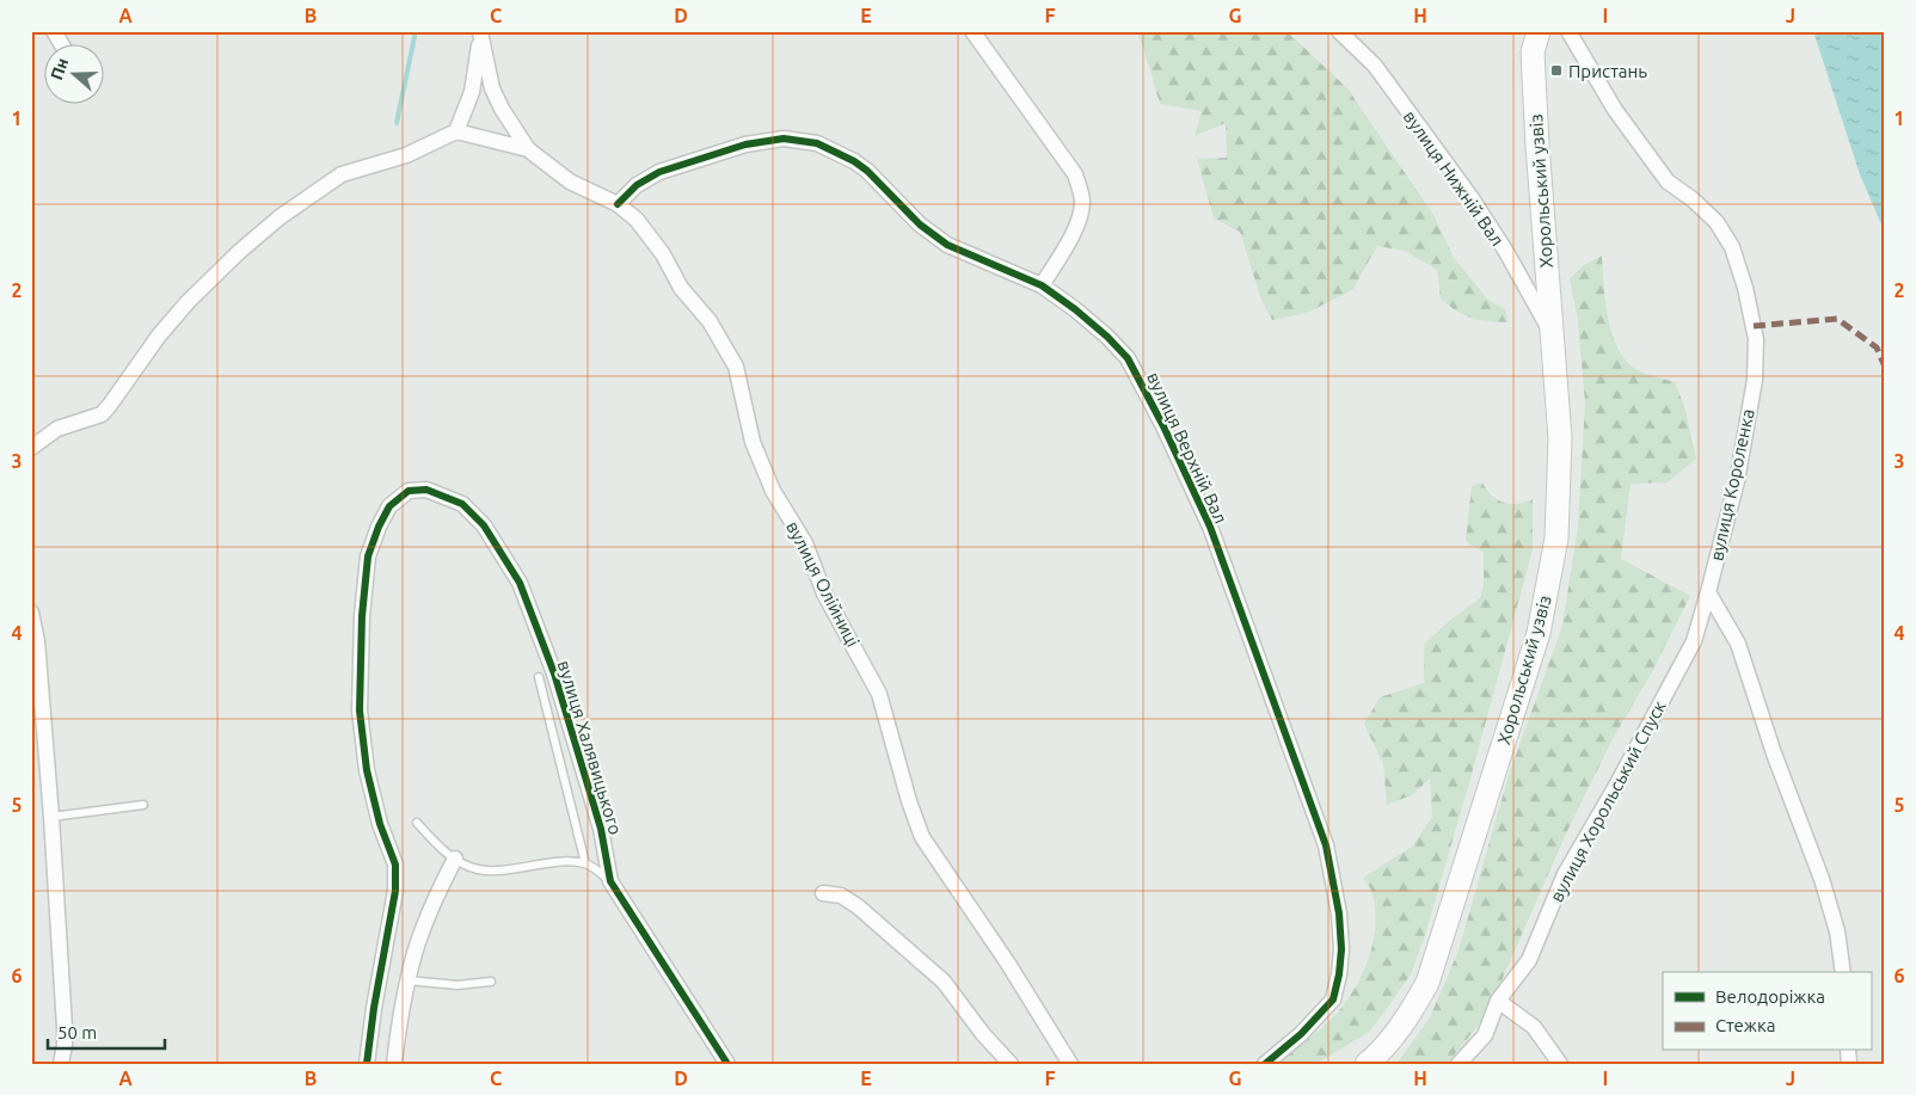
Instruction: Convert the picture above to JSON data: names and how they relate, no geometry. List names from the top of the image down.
{
  "streets": {
    "main road": ["Хорольський узвіз"],
    "street": [
      "вулиця Нижній Вал",
      "вулиця Верхній Вал",
      "вулиця Короленка",
      "вулиця Олійниці",
      "вулиця Халявицького",
      "вулиця Хорольський Спуск"
    ]
  },
  "crossings": [
    ["вулиця Нижній Вал", "Хорольський узвіз"],
    ["вулиця Верхній Вал", "вулиця Олійниці"],
    ["вулиця Короленка", "вулиця Хорольський Спуск"]
  ],
  "places": {
    "transit": ["Пристань"]
  },
  "legend": ["Велодоріжка", "Стежка"],
  "scale_bar": "50 m",
  "north": "left",
  "grid": {
    "columns": [
      "A",
      "B",
      "C",
      "D",
      "E",
      "F",
      "G",
      "H",
      "I",
      "J"
    ],
    "rows": [
      "1",
      "2",
      "3",
      "4",
      "5",
      "6"
    ]
  }
}
